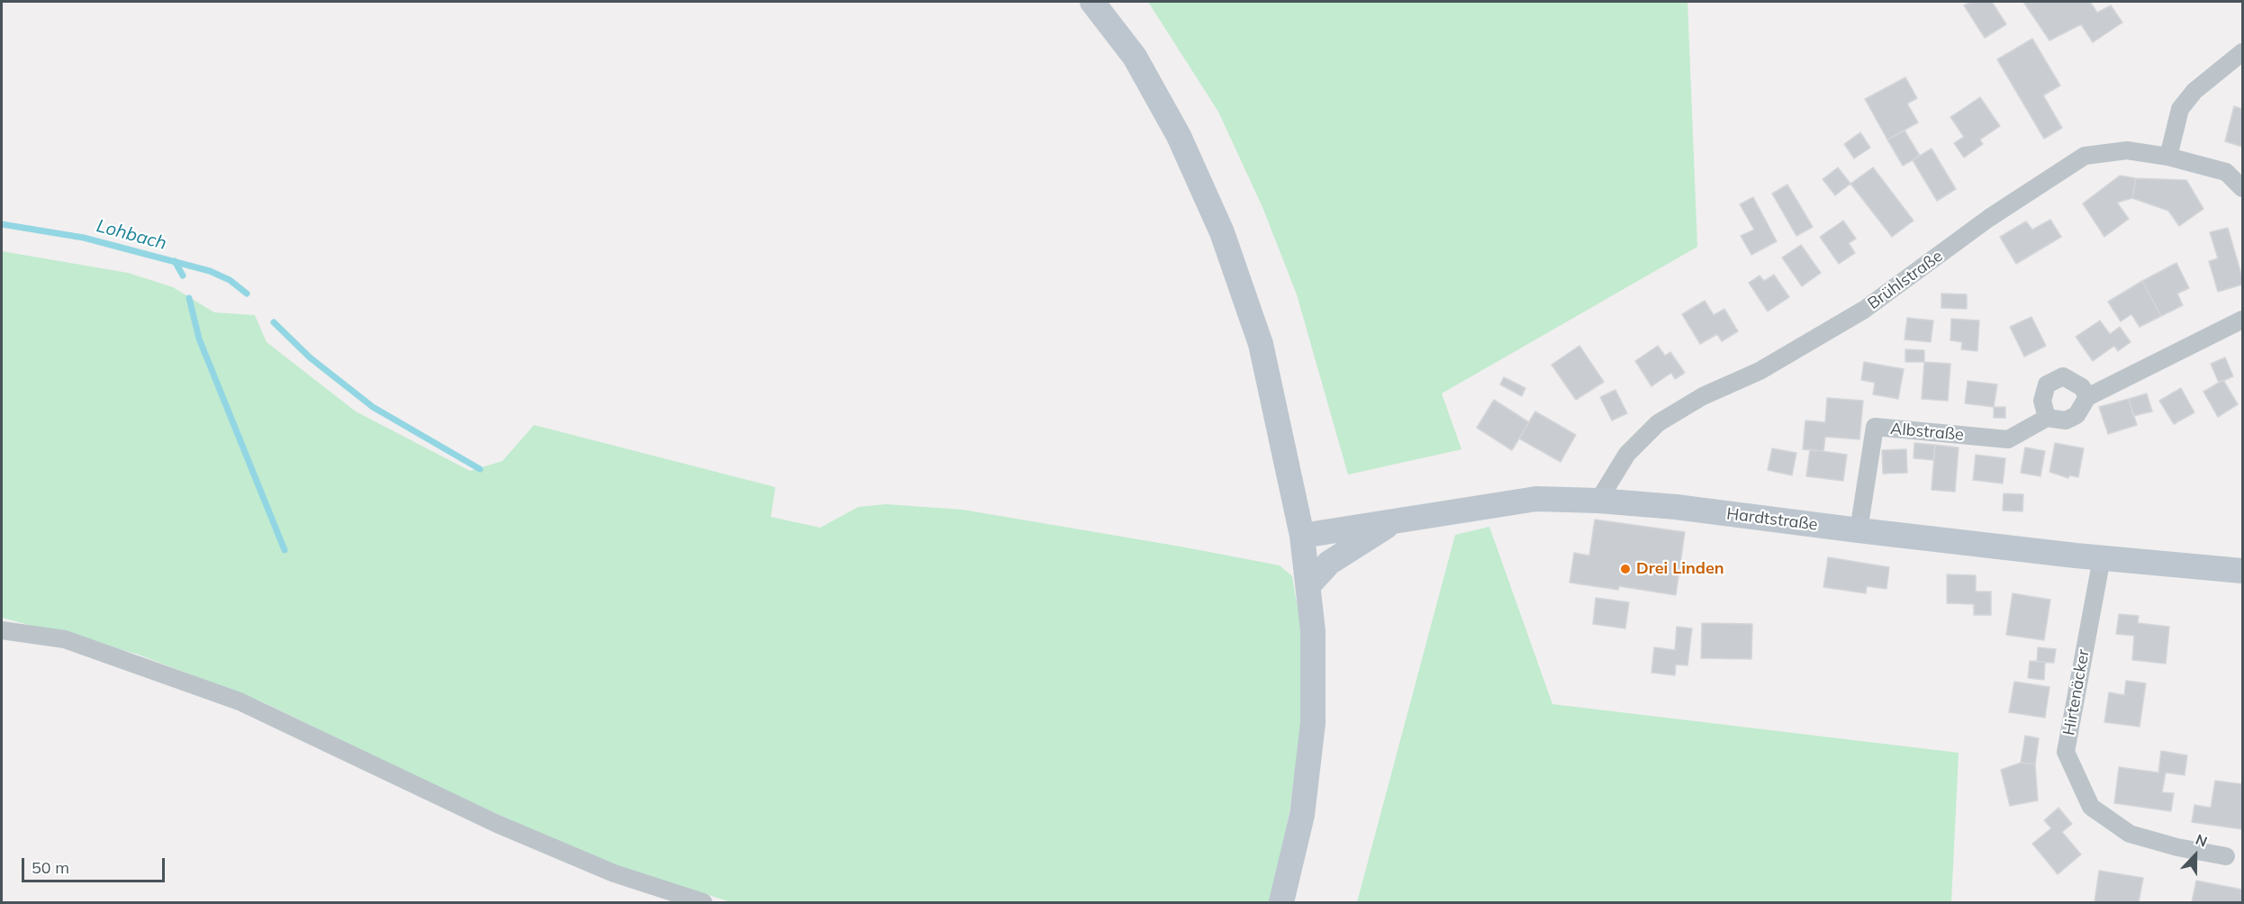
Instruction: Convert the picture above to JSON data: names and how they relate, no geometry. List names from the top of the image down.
{
  "streets": {
    "street": [
      "Brühlstraße",
      "Albstraße",
      "Hardtstraße",
      "Hirtenäcker"
    ]
  },
  "crossings": [
    ["Brühlstraße", "Hardtstraße"],
    ["Albstraße", "Hardtstraße"],
    ["Hardtstraße", "Hirtenäcker"]
  ],
  "water": ["Lohbach"],
  "places": ["Drei Linden"],
  "scale_bar": "50 m",
  "north": "top"
}
